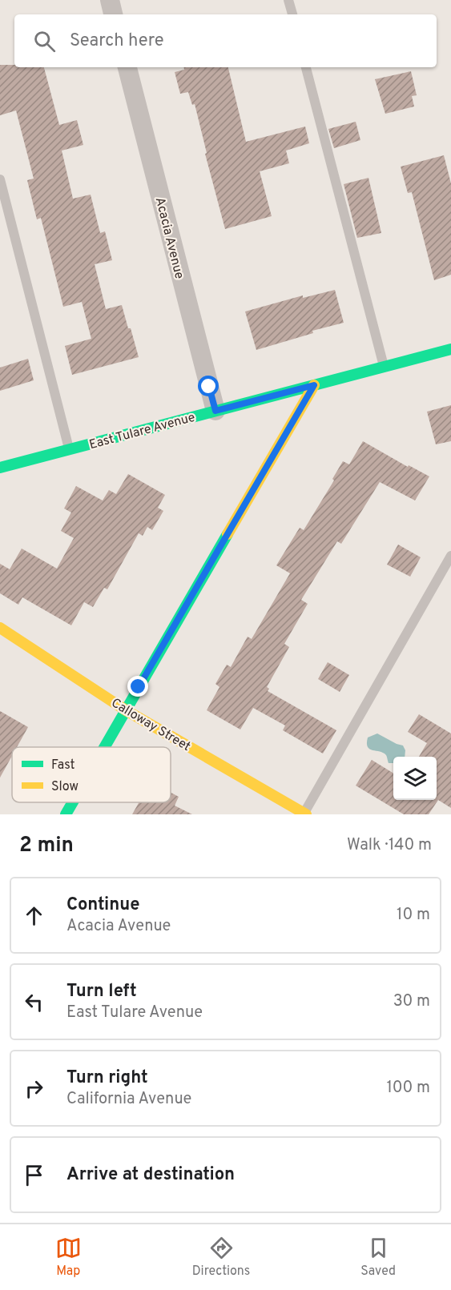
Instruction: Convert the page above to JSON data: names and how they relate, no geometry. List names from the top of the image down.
{
  "streets": {
    "street": ["Acacia Avenue", "East Tulare Avenue", "Calloway Street"]
  },
  "crossings": [
    ["Acacia Avenue", "East Tulare Avenue"]
  ],
  "legend": ["Fast", "Slow"],
  "page": {
    "search": "Search here",
    "heading": ["2 min", "Walk · 140 m"],
    "list": [
      ["Continue", "Acacia Avenue", "10 m"],
      ["Turn left", "East Tulare Avenue", "30 m"],
      ["Turn right", "California Avenue", "100 m"],
      "Arrive at destination"
    ],
    "nav": ["Map", "Directions", "Saved"]
  }
}
